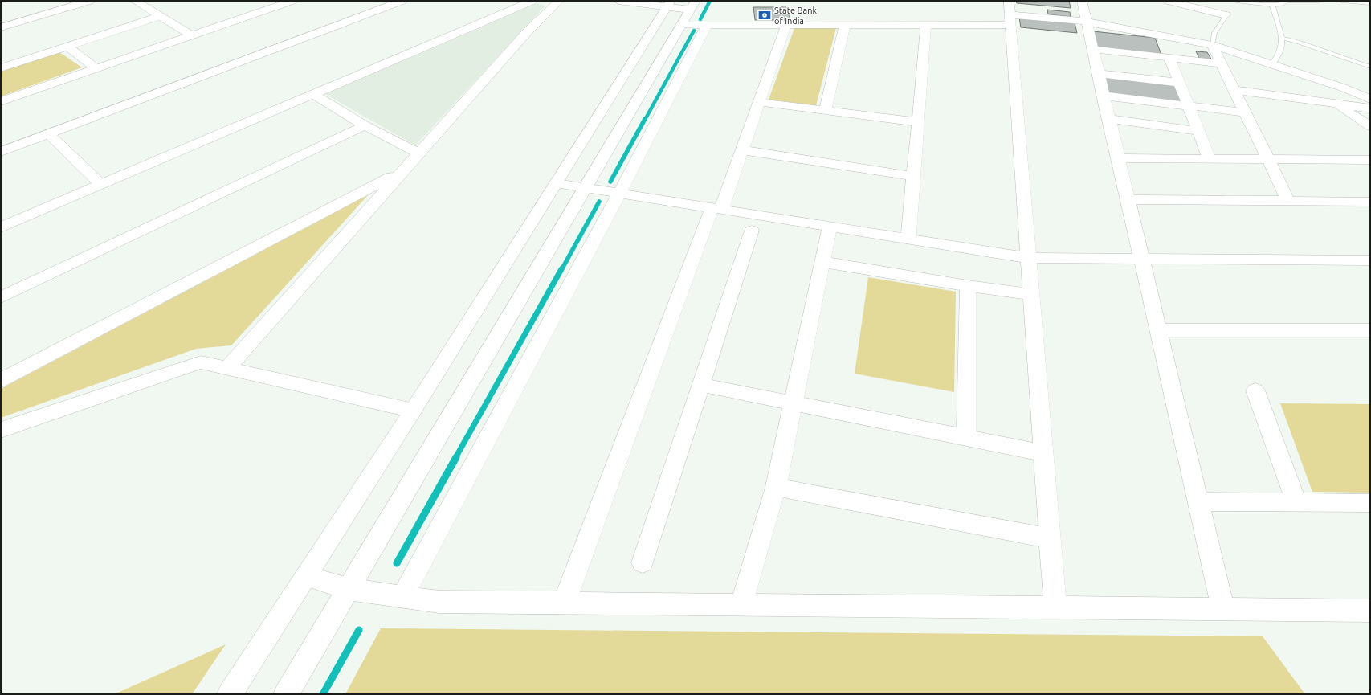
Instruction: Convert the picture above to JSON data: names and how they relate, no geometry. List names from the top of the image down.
{
  "places": {
    "bank": ["State Bank of India"]
  }
}
